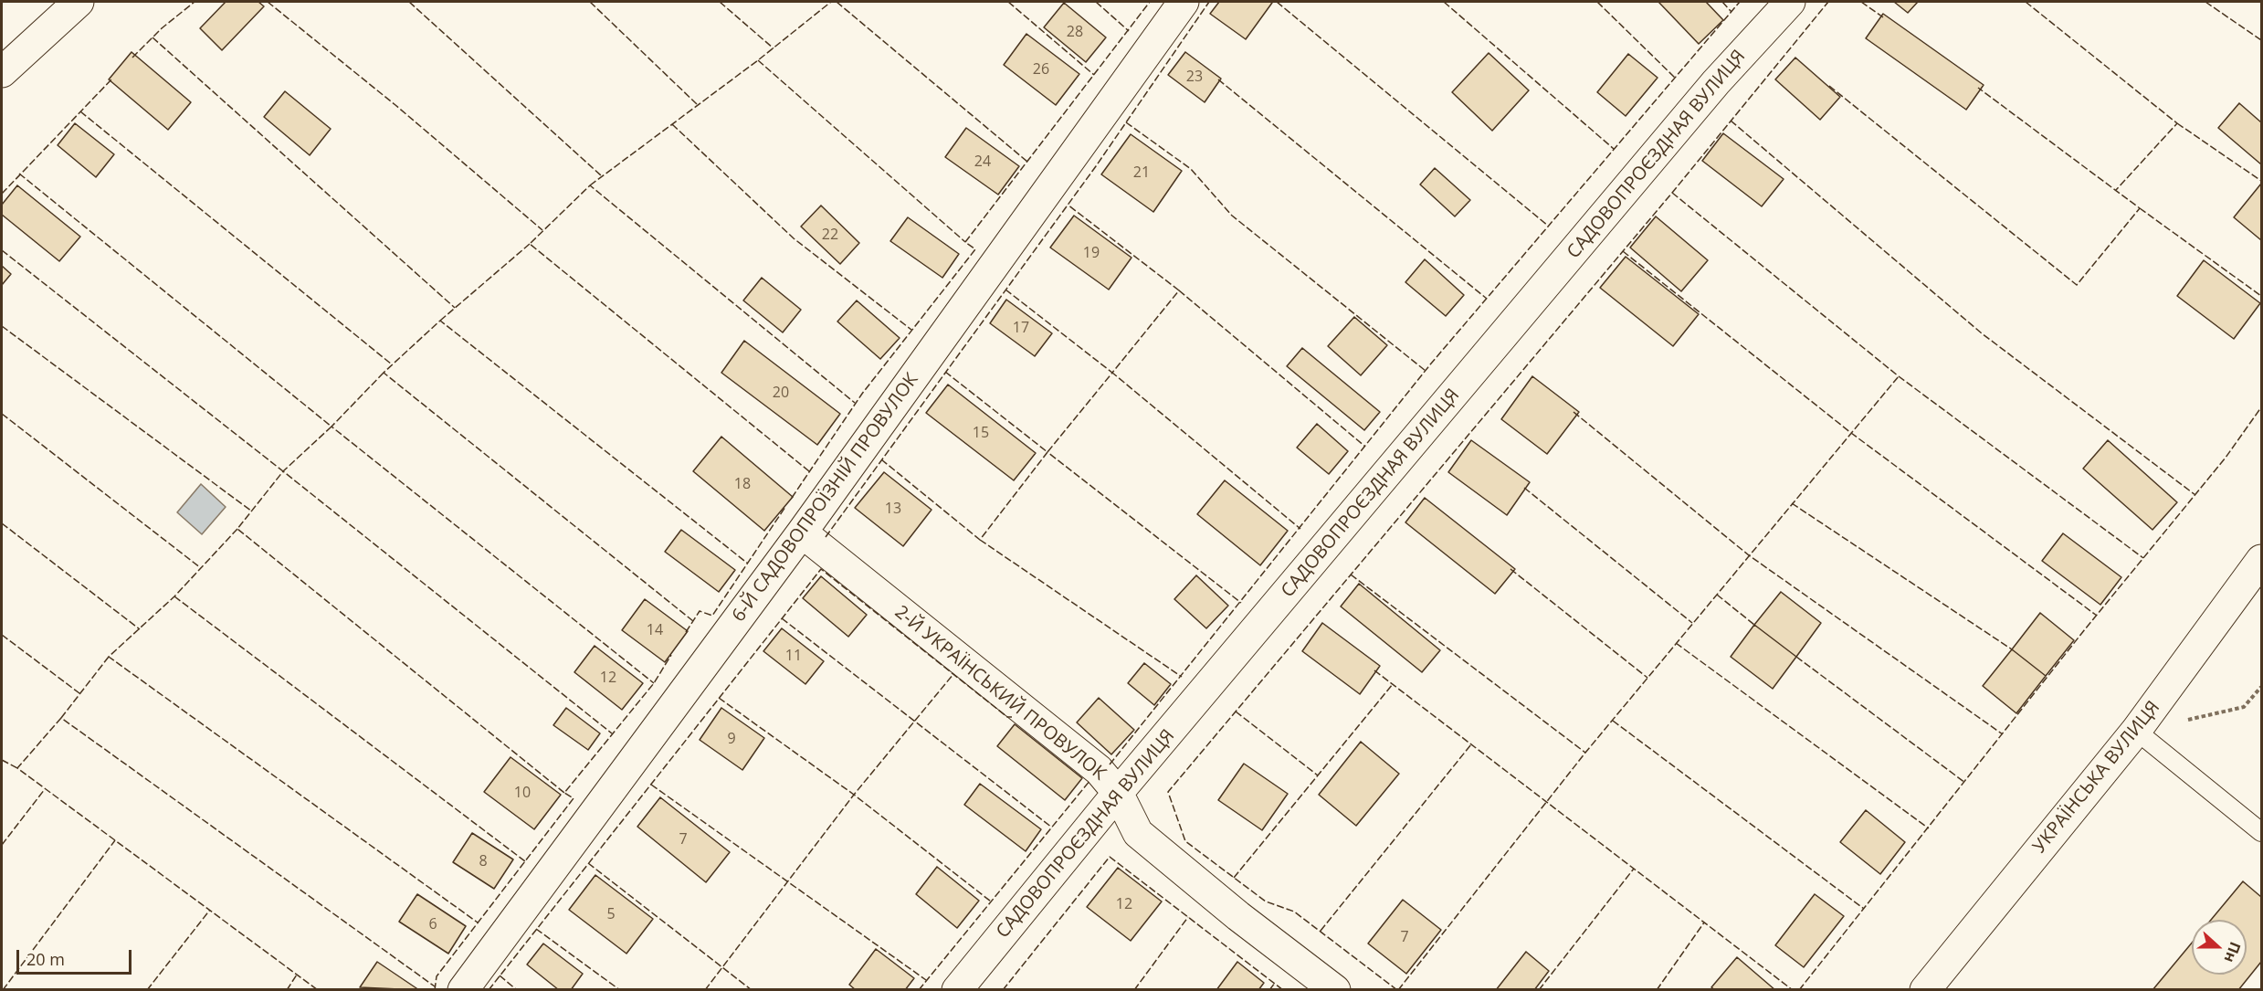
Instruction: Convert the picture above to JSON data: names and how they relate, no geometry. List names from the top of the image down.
{
  "streets": {
    "street": [
      "САДОВОПРОЄЗДНАЯ ВУЛИЦЯ",
      "6-Й САДОВОПРОЇЗНІЙ ПРОВУЛОК",
      "2-Й УКРАЇНСЬКИЙ ПРОВУЛОК",
      "УКРАЇНСЬКА ВУЛИЦЯ"
    ]
  },
  "crossings": [
    ["САДОВОПРОЄЗДНАЯ ВУЛИЦЯ", "2-Й УКРАЇНСЬКИЙ ПРОВУЛОК"],
    ["6-Й САДОВОПРОЇЗНІЙ ПРОВУЛОК", "2-Й УКРАЇНСЬКИЙ ПРОВУЛОК"]
  ],
  "house_numbers": [
    "28",
    "26",
    "23",
    "24",
    "21",
    "22",
    "19",
    "17",
    "20",
    "15",
    "18",
    "13",
    "14",
    "11",
    "12",
    "9",
    "10",
    "7",
    "8",
    "12",
    "5",
    "6",
    "7"
  ],
  "scale_bar": "20 m",
  "north": "right"
}
